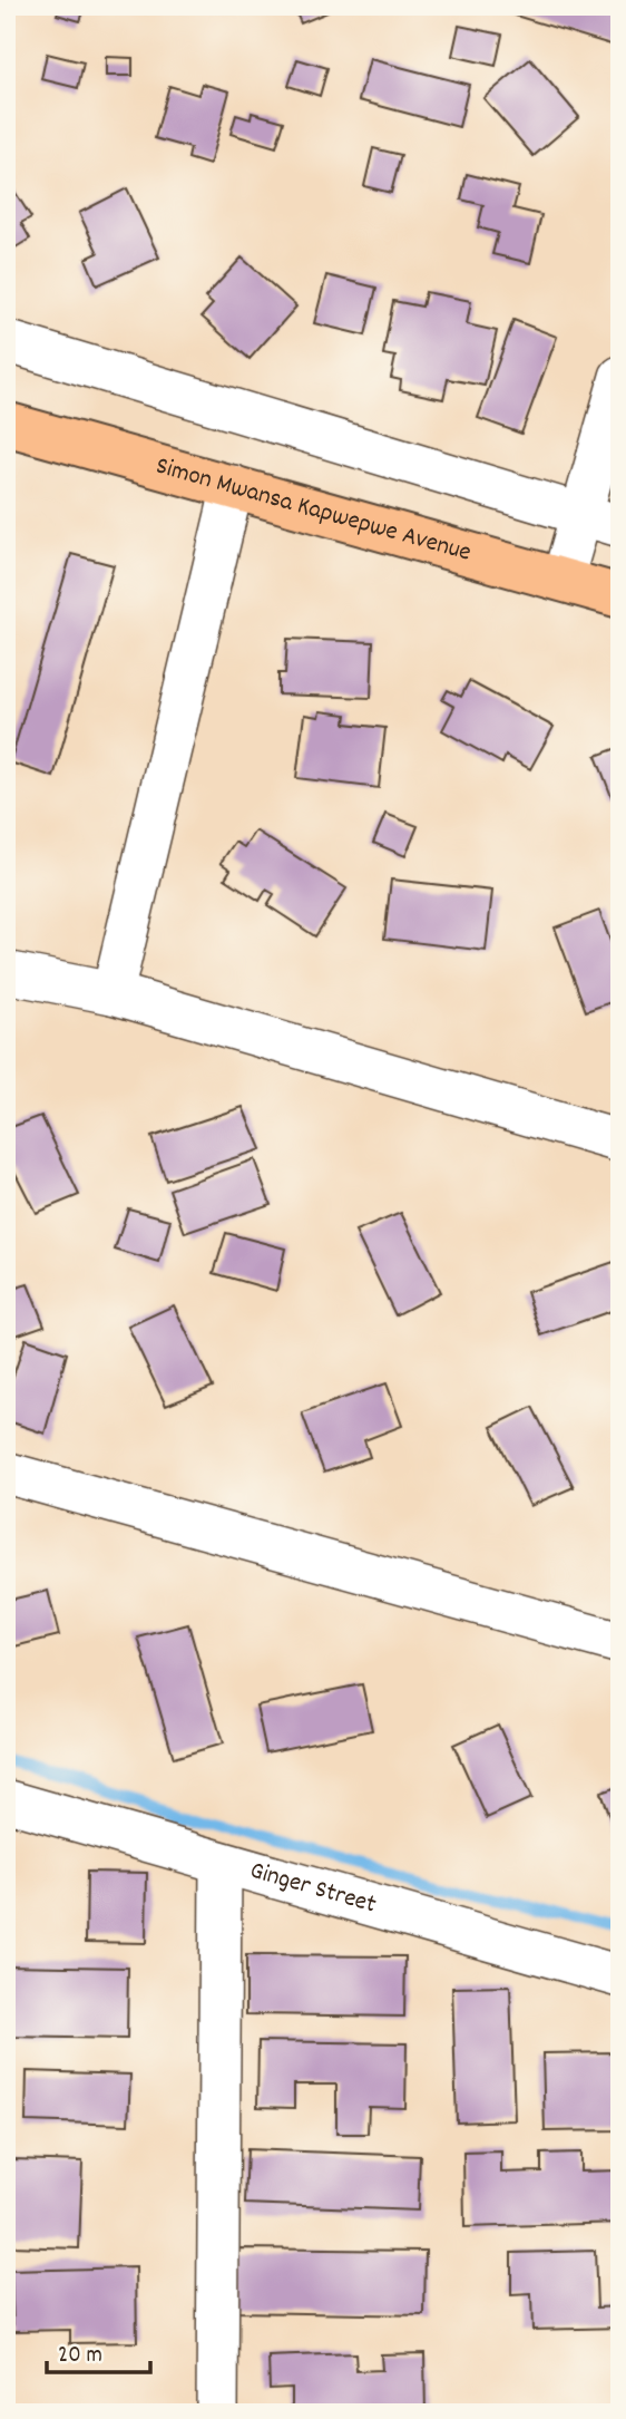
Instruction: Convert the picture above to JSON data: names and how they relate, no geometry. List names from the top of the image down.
{
  "streets": {
    "main road": ["Simon Mwansa Kapwepwe Avenue"],
    "street": ["Ginger Street"]
  },
  "scale_bar": "20 m"
}
